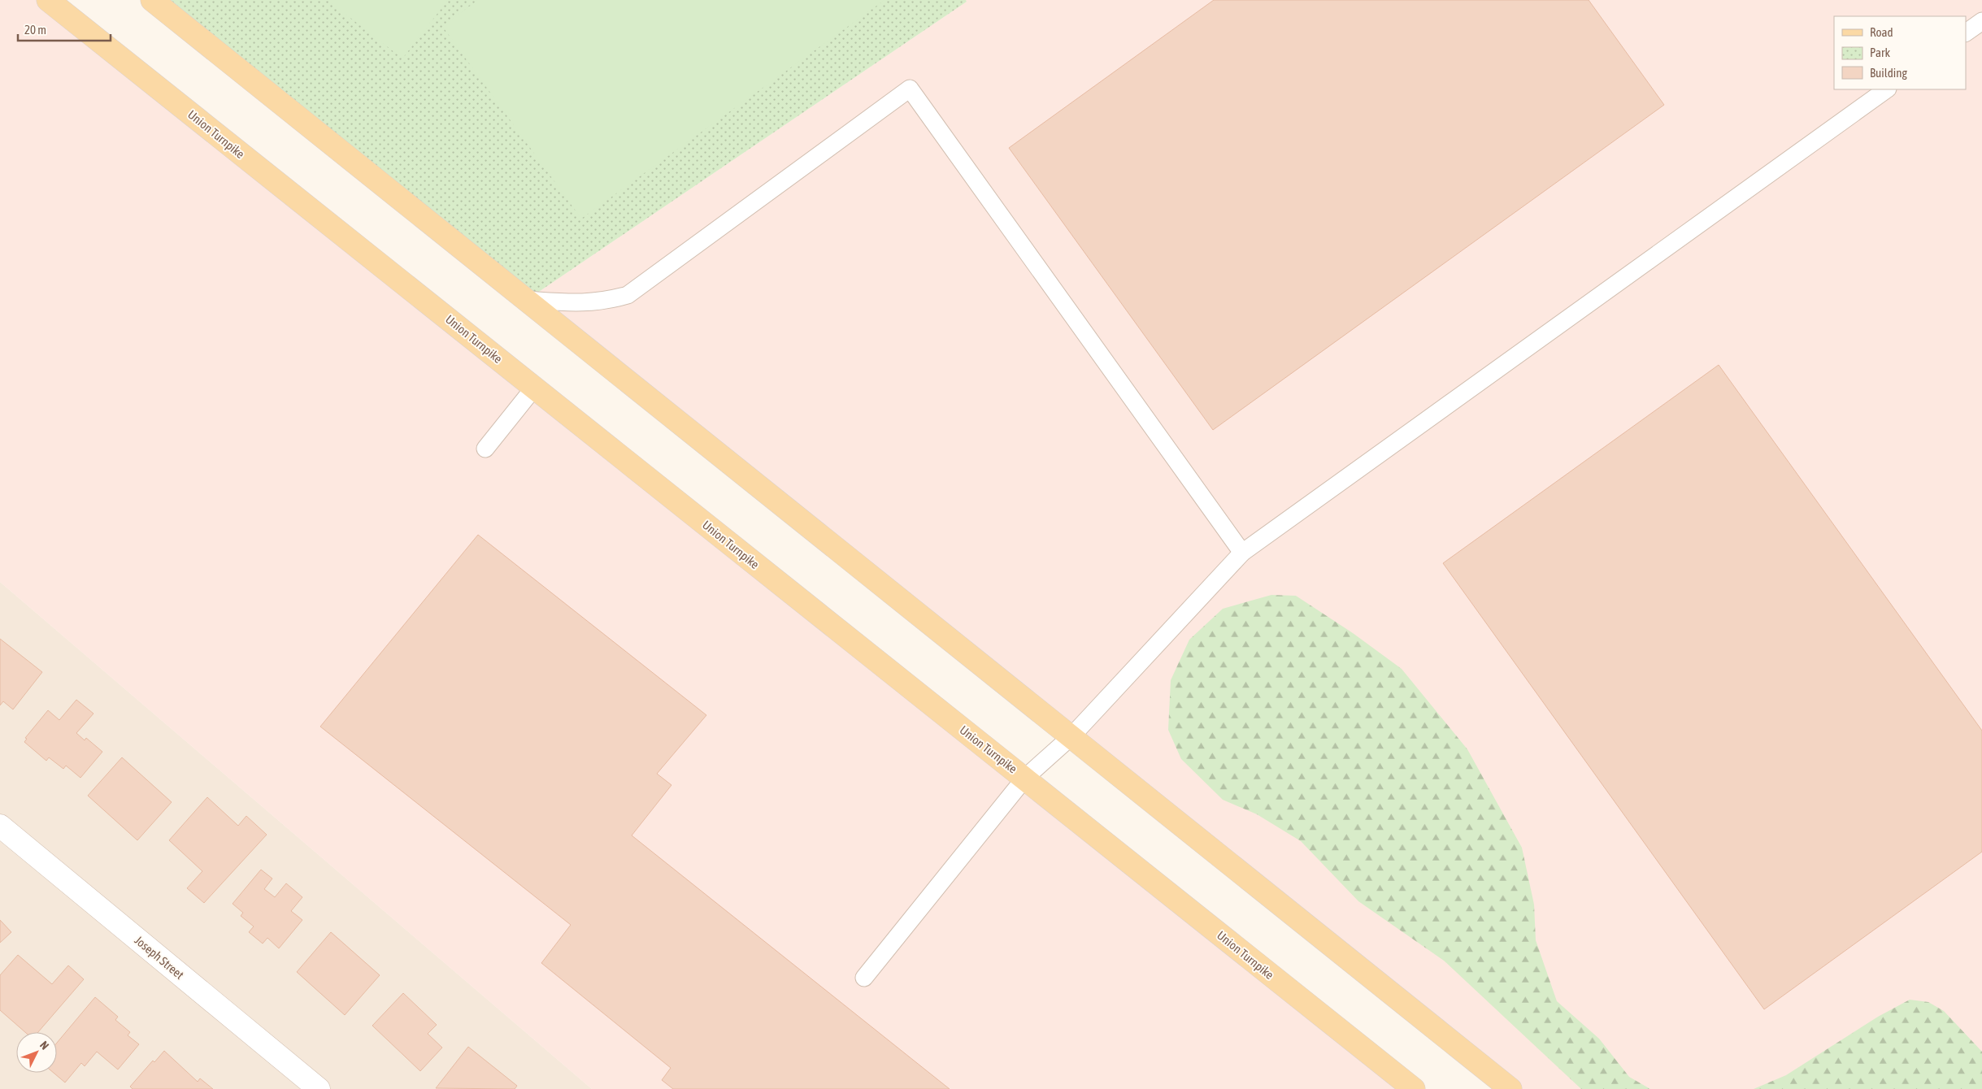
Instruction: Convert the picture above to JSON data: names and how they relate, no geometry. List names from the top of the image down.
{
  "streets": {
    "main road": ["Union Turnpike"],
    "street": ["Joseph Street"]
  },
  "legend": ["Road", "Park", "Building"],
  "scale_bar": "20 m",
  "north": "top right"
}
